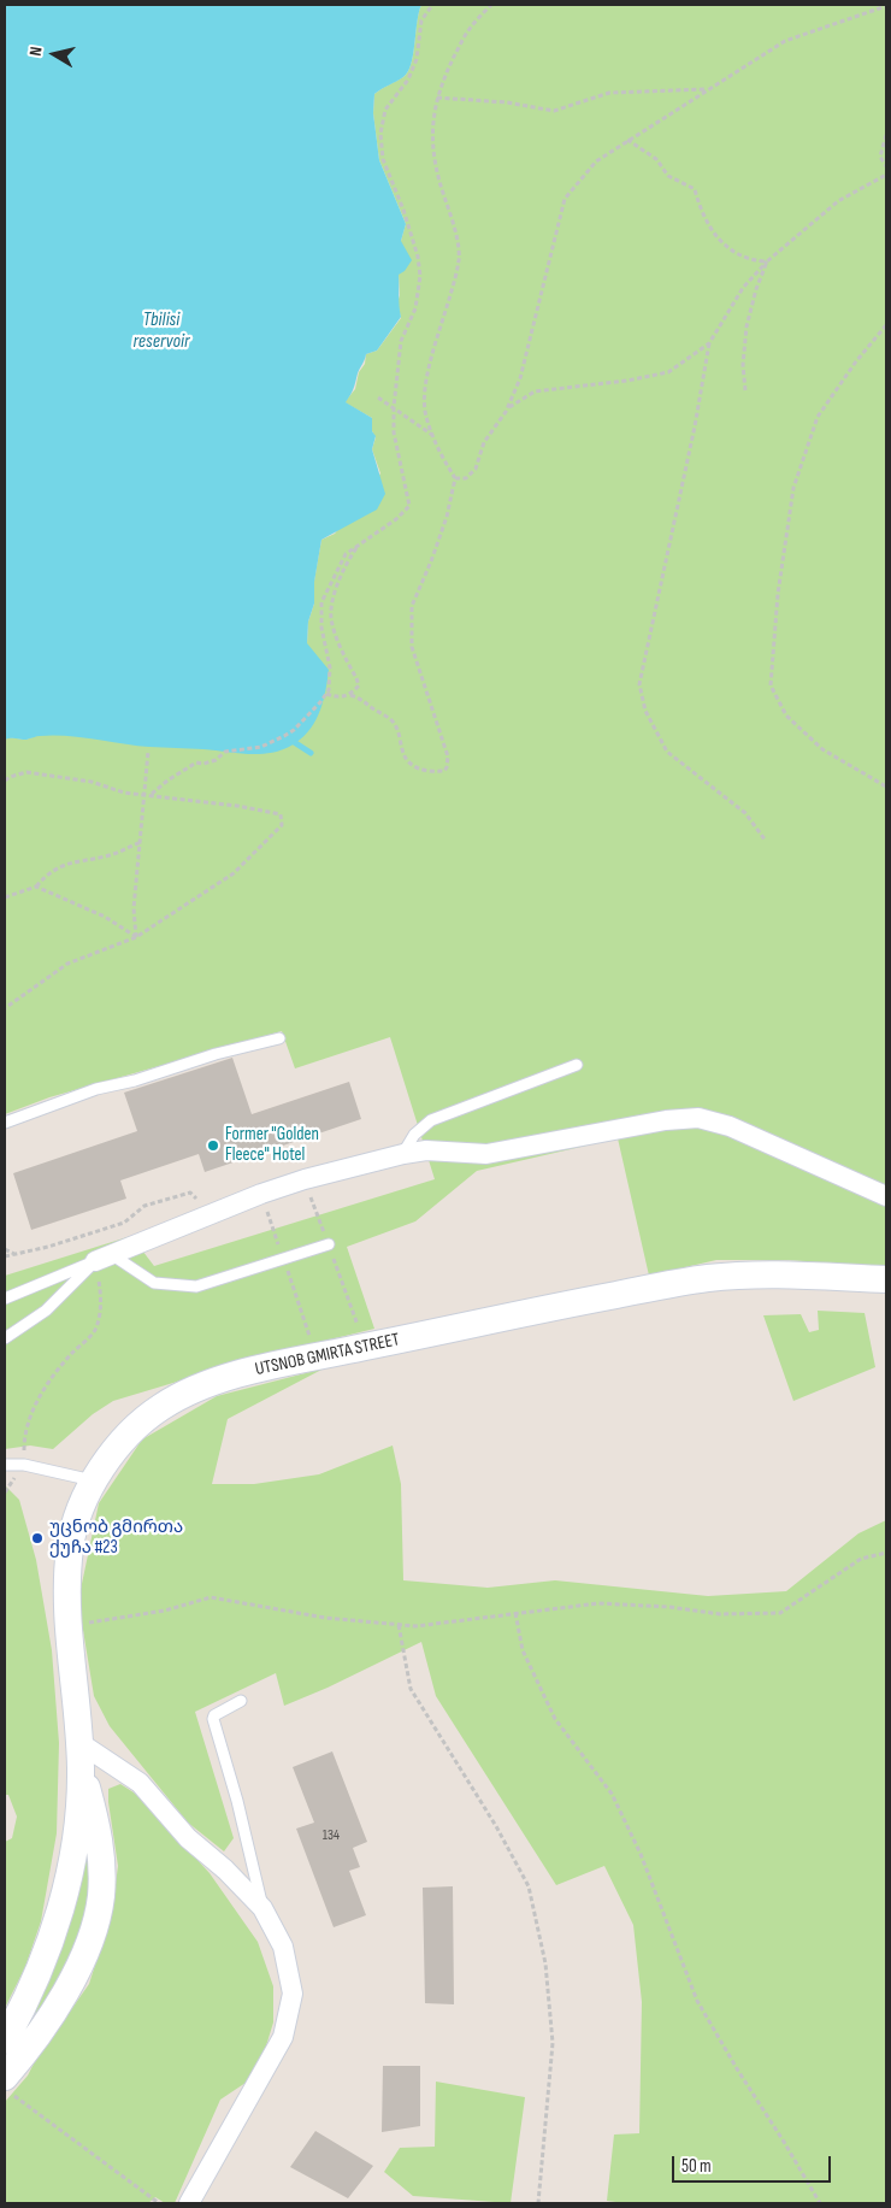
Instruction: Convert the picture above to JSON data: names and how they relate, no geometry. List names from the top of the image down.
{
  "streets": {
    "main road": ["UTSNOB GMIRTA STREET"]
  },
  "water": ["Tbilisi reservoir"],
  "places": ["Former \"Golden Fleece\" Hotel", "უცნობ გმირთა ქუჩა #23"],
  "house_numbers": ["134"],
  "scale_bar": "50 m",
  "north": "left"
}
